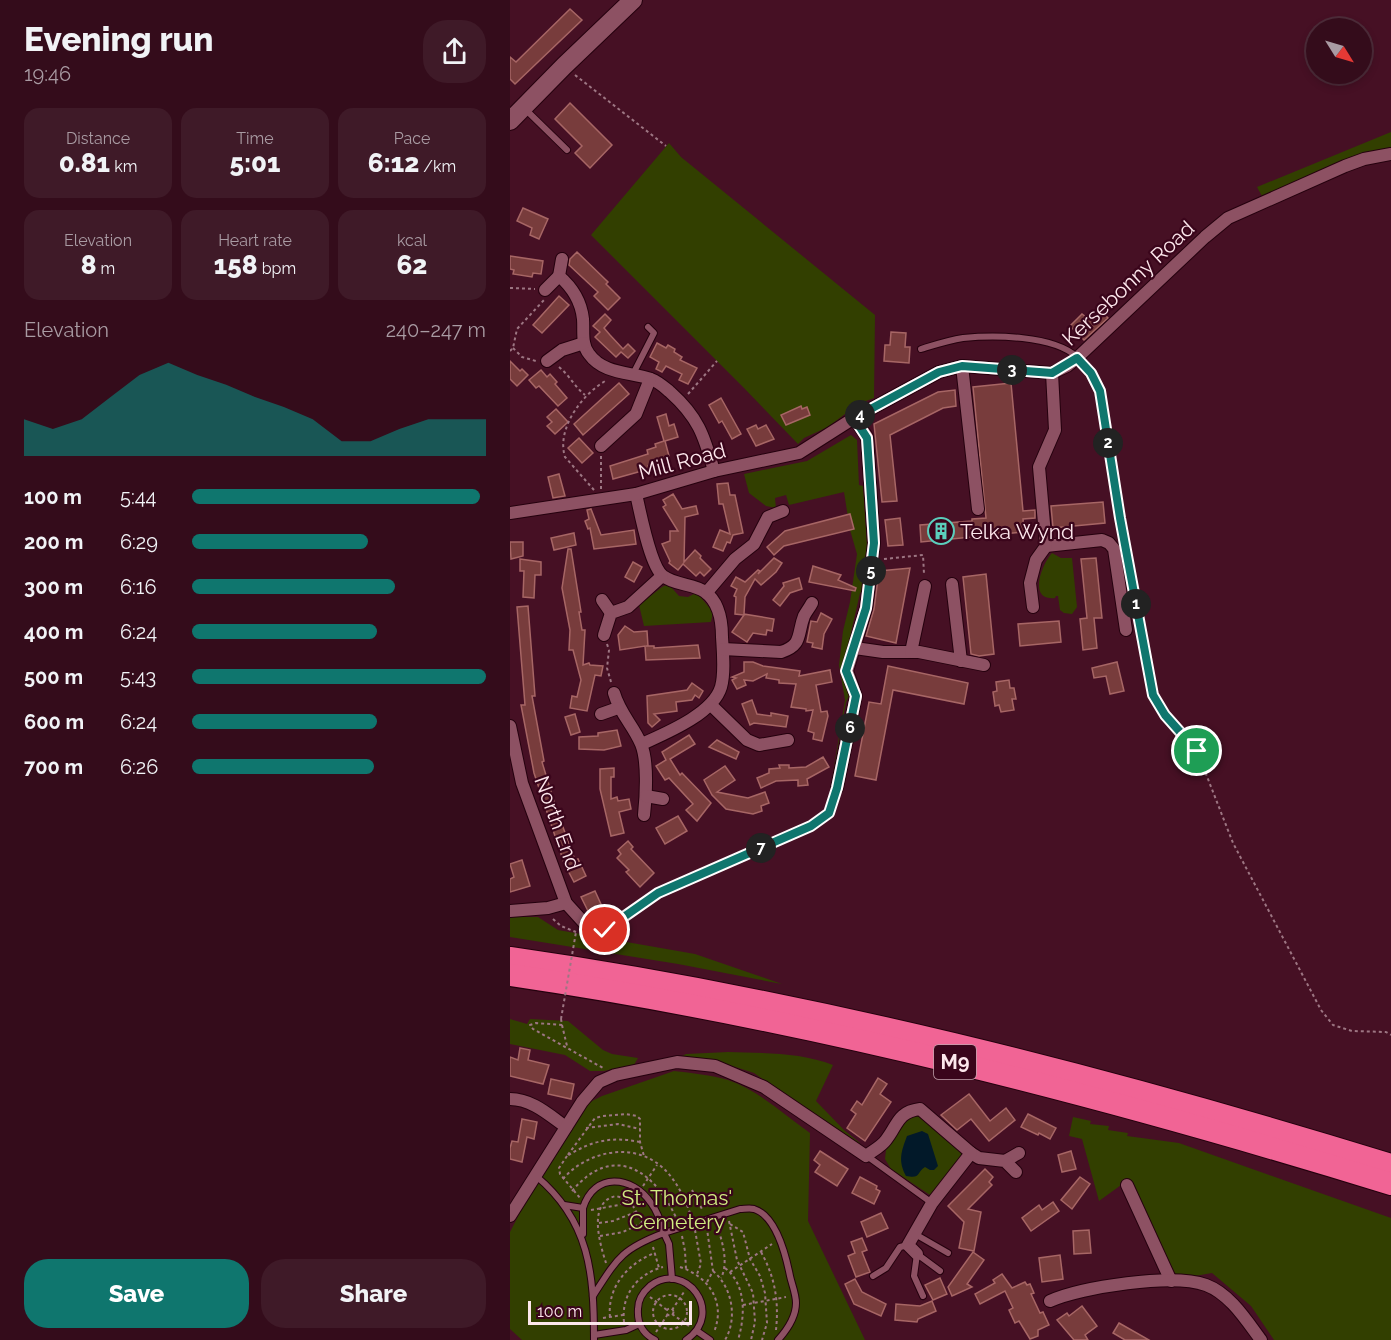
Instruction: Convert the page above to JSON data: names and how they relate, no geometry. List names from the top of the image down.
{
  "streets": {
    "highway": ["M9"],
    "street": ["Kersebonny Road", "Mill Road", "North End"]
  },
  "crossings": [
    ["Kersebonny Road", "Mill Road"]
  ],
  "parks": ["St. Thomas' Cemetery"],
  "places": {
    "building": ["Telka Wynd"]
  },
  "scale_bar": "100 m",
  "north": "bottom right",
  "page": {
    "heading": ["Evening run", "19:46"],
    "stats": [
      ["Distance", "0.81 km"],
      ["Time", "5:01"],
      ["Pace", "6:12 /km"],
      ["Elevation", "8 m"],
      ["Heart rate", "158 bpm"],
      ["kcal", "62"]
    ],
    "chart": ["Elevation", "240–247 m"],
    "pins": [
      "3",
      "4",
      "2",
      "5",
      "1",
      "6",
      "7"
    ],
    "list": [
      {
        "name": "100 m",
        "note": "5:44"
      },
      {
        "name": "200 m",
        "note": "6:29"
      },
      {
        "name": "300 m",
        "note": "6:16"
      },
      {
        "name": "400 m",
        "note": "6:24"
      },
      {
        "name": "500 m",
        "note": "5:43"
      },
      {
        "name": "600 m",
        "note": "6:24"
      },
      {
        "name": "700 m",
        "note": "6:26"
      }
    ],
    "buttons": ["Save", "Share"],
    "scale": "100 m"
  }
}
